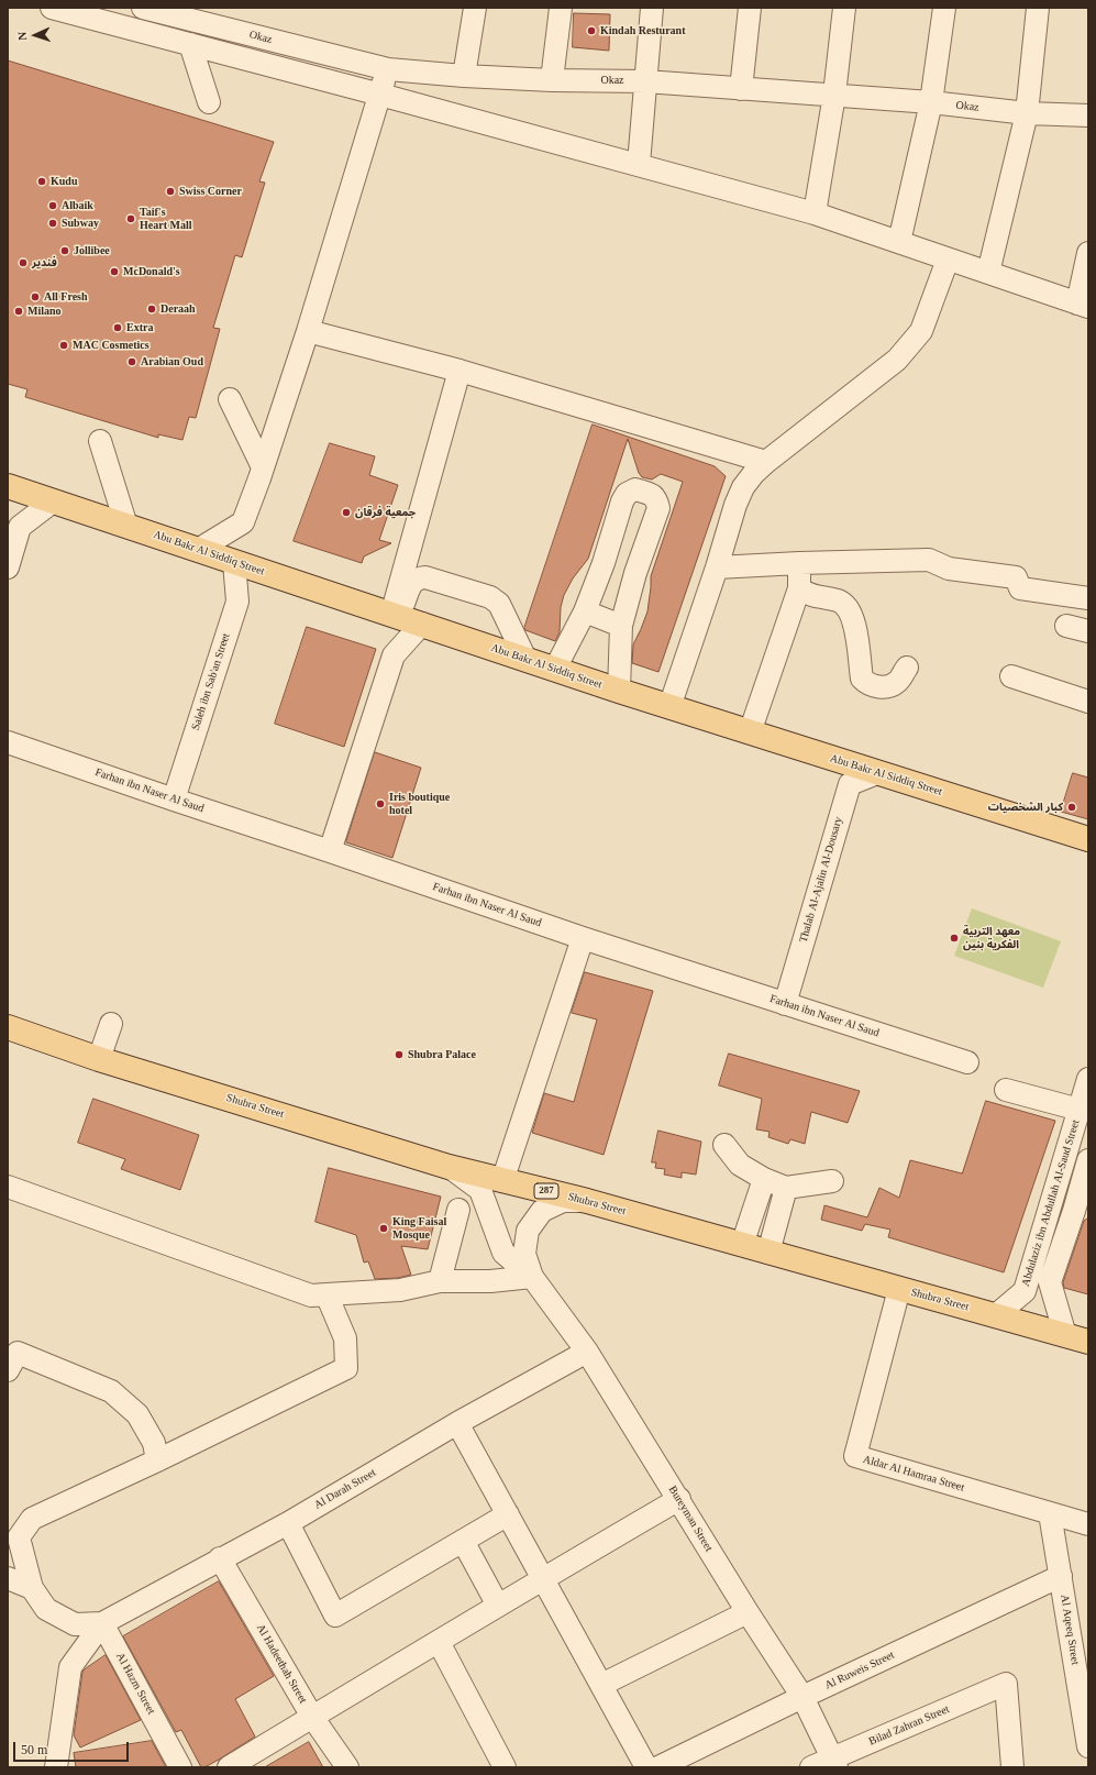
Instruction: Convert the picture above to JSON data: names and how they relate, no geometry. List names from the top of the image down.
{
  "streets": {
    "main road": ["Abu Bakr Al Siddiq Street", "Shubra Street", "287"],
    "street": [
      "Okaz",
      "Saleh ibn Sab'an Street",
      "Farhan ibn Naser Al Saud",
      "Thalab Al-Ajalin Al-Dousary",
      "Abdulaziz ibn Abdullah Al-Saud Street",
      "Aldar Al Hamraa Street",
      "Al Darah Street",
      "Bureyman Street",
      "Al Aqeeq Street",
      "Al Hadeethah Street",
      "Al Ruweis Street",
      "Al Hazm Street",
      "Bilad Zahran Street"
    ]
  },
  "crossings": [
    ["Abu Bakr Al Siddiq Street", "Saleh ibn Sab'an Street"],
    ["Abu Bakr Al Siddiq Street", "Thalab Al-Ajalin Al-Dousary"],
    ["Saleh ibn Sab'an Street", "Farhan ibn Naser Al Saud"],
    ["Farhan ibn Naser Al Saud", "Thalab Al-Ajalin Al-Dousary"],
    ["Shubra Street", "Abdulaziz ibn Abdullah Al-Saud Street"],
    ["Shubra Street", "Aldar Al Hamraa Street"],
    ["Aldar Al Hamraa Street", "Al Aqeeq Street"],
    ["Al Darah Street", "Bureyman Street"],
    ["Al Darah Street", "Al Hadeethah Street"],
    ["Al Darah Street", "Al Hazm Street"],
    ["Bureyman Street", "Al Ruweis Street"],
    ["Bureyman Street", "Bilad Zahran Street"],
    ["Al Aqeeq Street", "Al Ruweis Street"]
  ],
  "places": [
    "Kindah Resturant",
    "Kudu",
    "Swiss Corner",
    "Albaik",
    "Taif's Heart Mall",
    "Subway",
    "Jollibee",
    "فندير",
    "McDonald's",
    "All Fresh",
    "Deraah",
    "Milano",
    "Extra",
    "MAC Cosmetics",
    "Arabian Oud",
    "جمعية فرقان",
    "Iris boutique hotel",
    "كبار الشخصيات",
    "معهد التربية الفكرية بنين",
    "Shubra Palace",
    "King Faisal Mosque"
  ],
  "scale_bar": "50 m",
  "north": "left"
}
